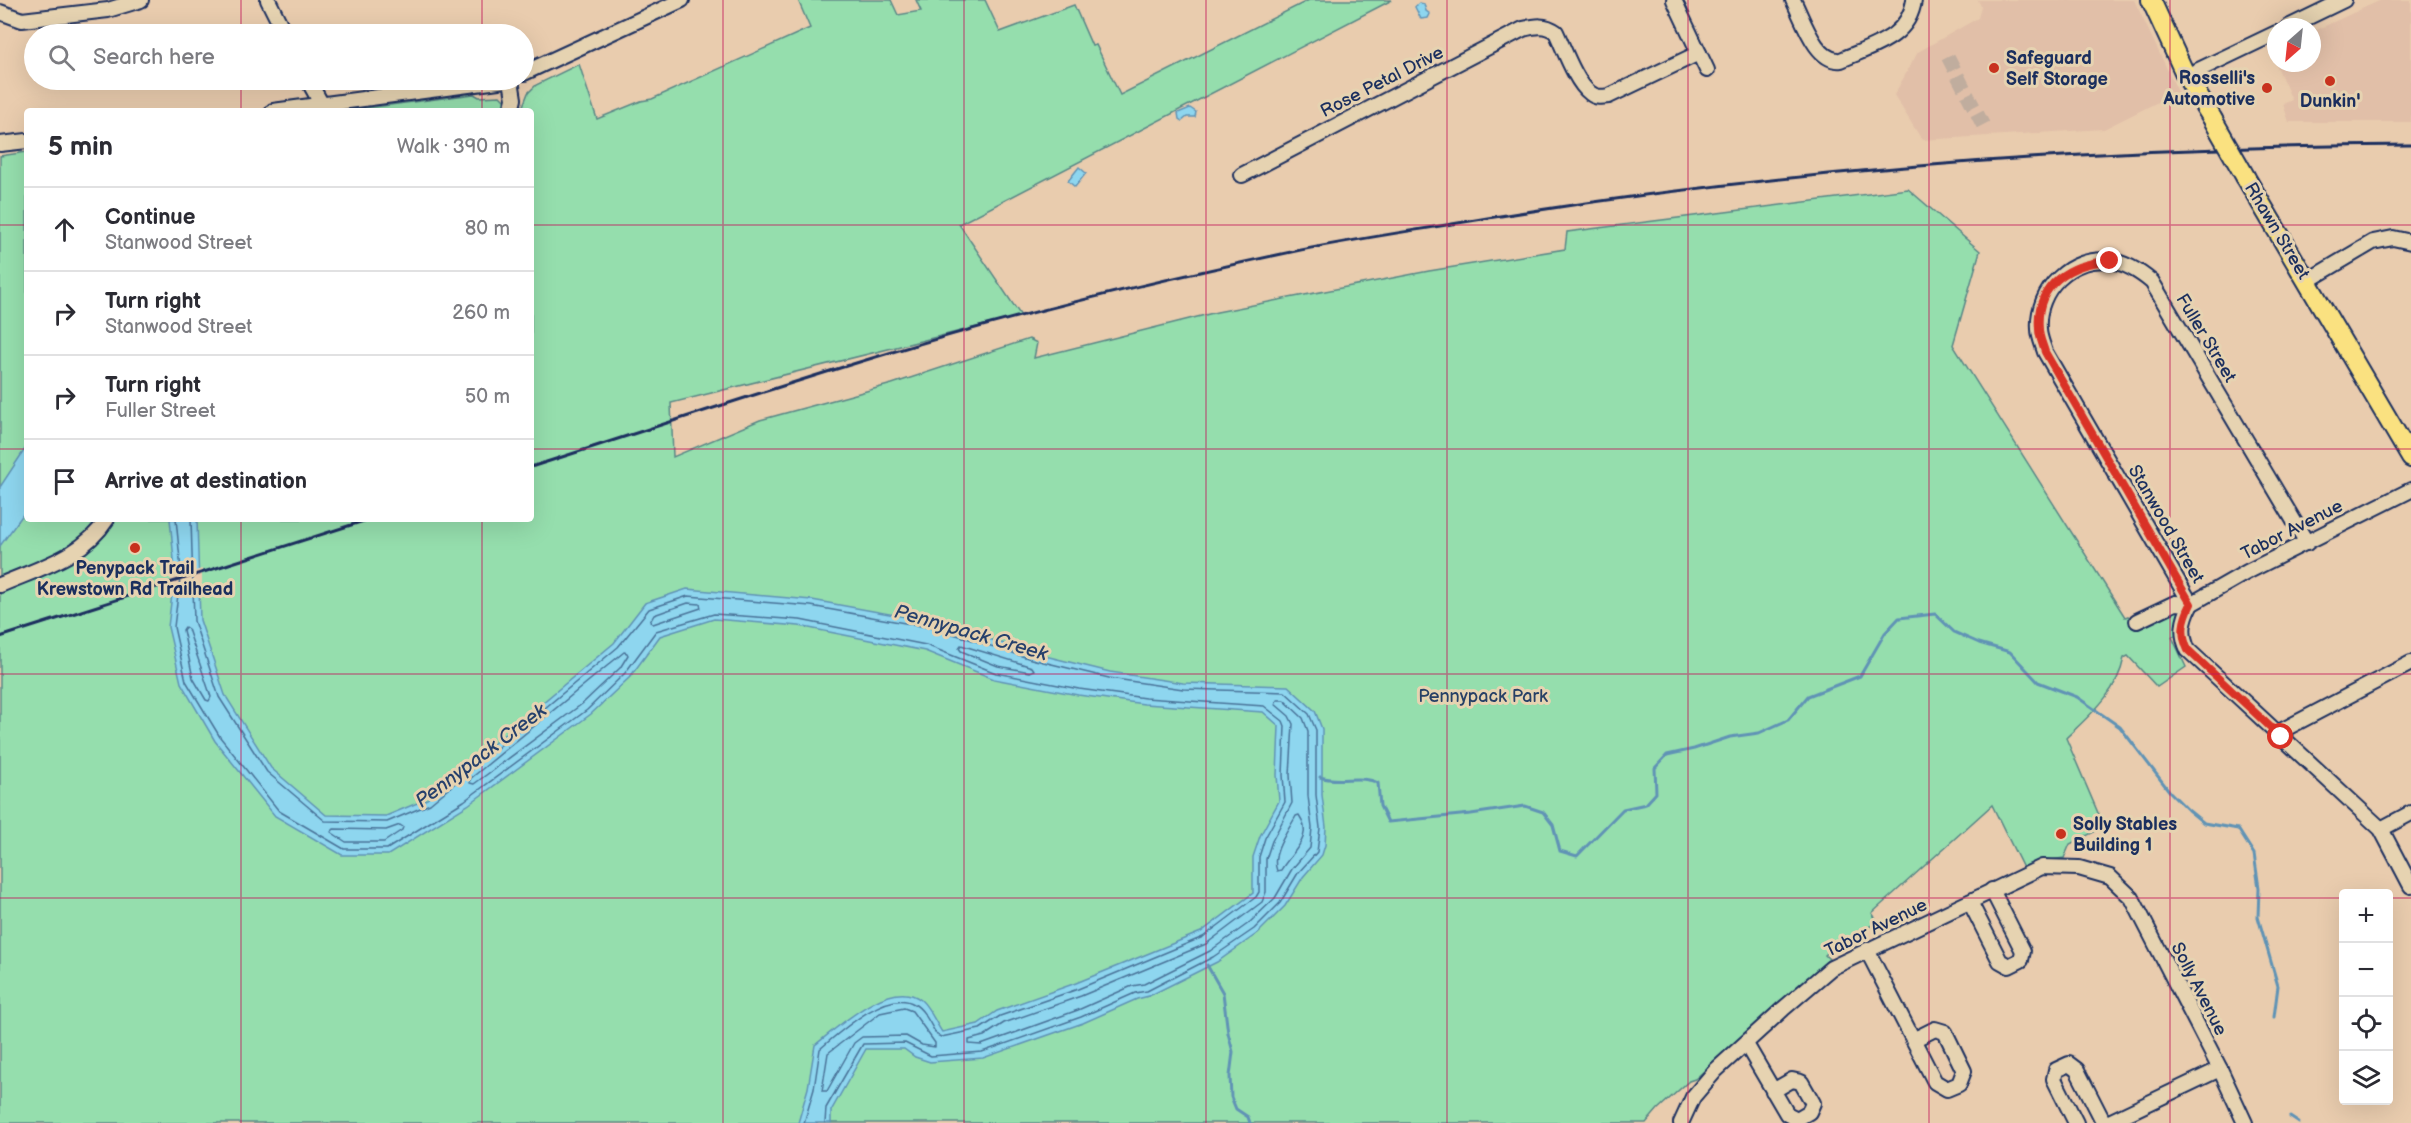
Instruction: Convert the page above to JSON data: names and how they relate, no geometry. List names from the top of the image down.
{
  "streets": {
    "main road": ["Rhawn Street"],
    "street": [
      "Rose Petal Drive",
      "Fuller Street",
      "Stanwood Street",
      "Tabor Avenue",
      "Solly Avenue"
    ]
  },
  "crossings": [
    ["Fuller Street", "Stanwood Street"],
    ["Fuller Street", "Tabor Avenue"],
    ["Stanwood Street", "Tabor Avenue"],
    ["Tabor Avenue", "Solly Avenue"]
  ],
  "water": ["Pennypack Creek"],
  "parks": ["Pennypack Park"],
  "places": [
    "Safeguard Self Storage",
    "Dunkin'",
    "Rosselli's Automotive",
    "Penypack Trail Krewstown Rd Trailhead",
    "Solly Stables Building 1"
  ],
  "north": "bottom left",
  "page": {
    "search": "Search here",
    "heading": ["5 min", "Walk · 390 m"],
    "list": [
      ["Continue", "Stanwood Street", "80 m"],
      ["Turn right", "Stanwood Street", "260 m"],
      ["Turn right", "Fuller Street", "50 m"],
      "Arrive at destination"
    ],
    "map_buttons": ["+", "−"]
  }
}
